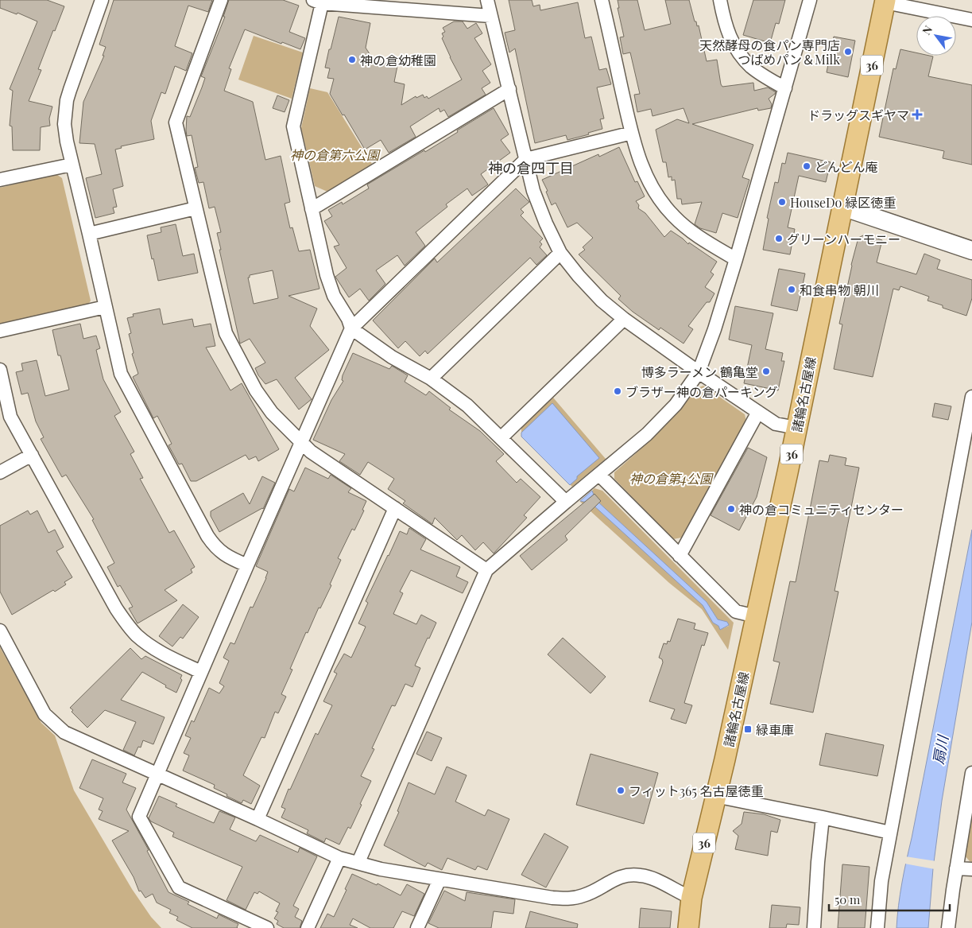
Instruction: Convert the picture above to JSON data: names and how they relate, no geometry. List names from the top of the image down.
{
  "streets": {
    "main road": ["36", "諸輪名古屋線"]
  },
  "districts": ["神の倉四丁目"],
  "water": ["扇川"],
  "parks": ["神の倉第六公園", "神の倉第4公園"],
  "places": {
    "other": [
      "天然酵母の食パン専門店 つばめパン＆Milk",
      "神の倉幼稚園",
      "どんどん庵",
      "HouseDo 緑区徳重",
      "グリーンハーモニー",
      "和食串物 朝川",
      "博多ラーメン 鶴亀堂",
      "ブラザー神の倉パーキング",
      "神の倉コミュニティセンター",
      "フィット365 名古屋徳重"
    ],
    "health": ["ドラッグスギヤマ"],
    "transit": ["緑車庫"]
  },
  "scale_bar": "50 m",
  "north": "top left"
}
